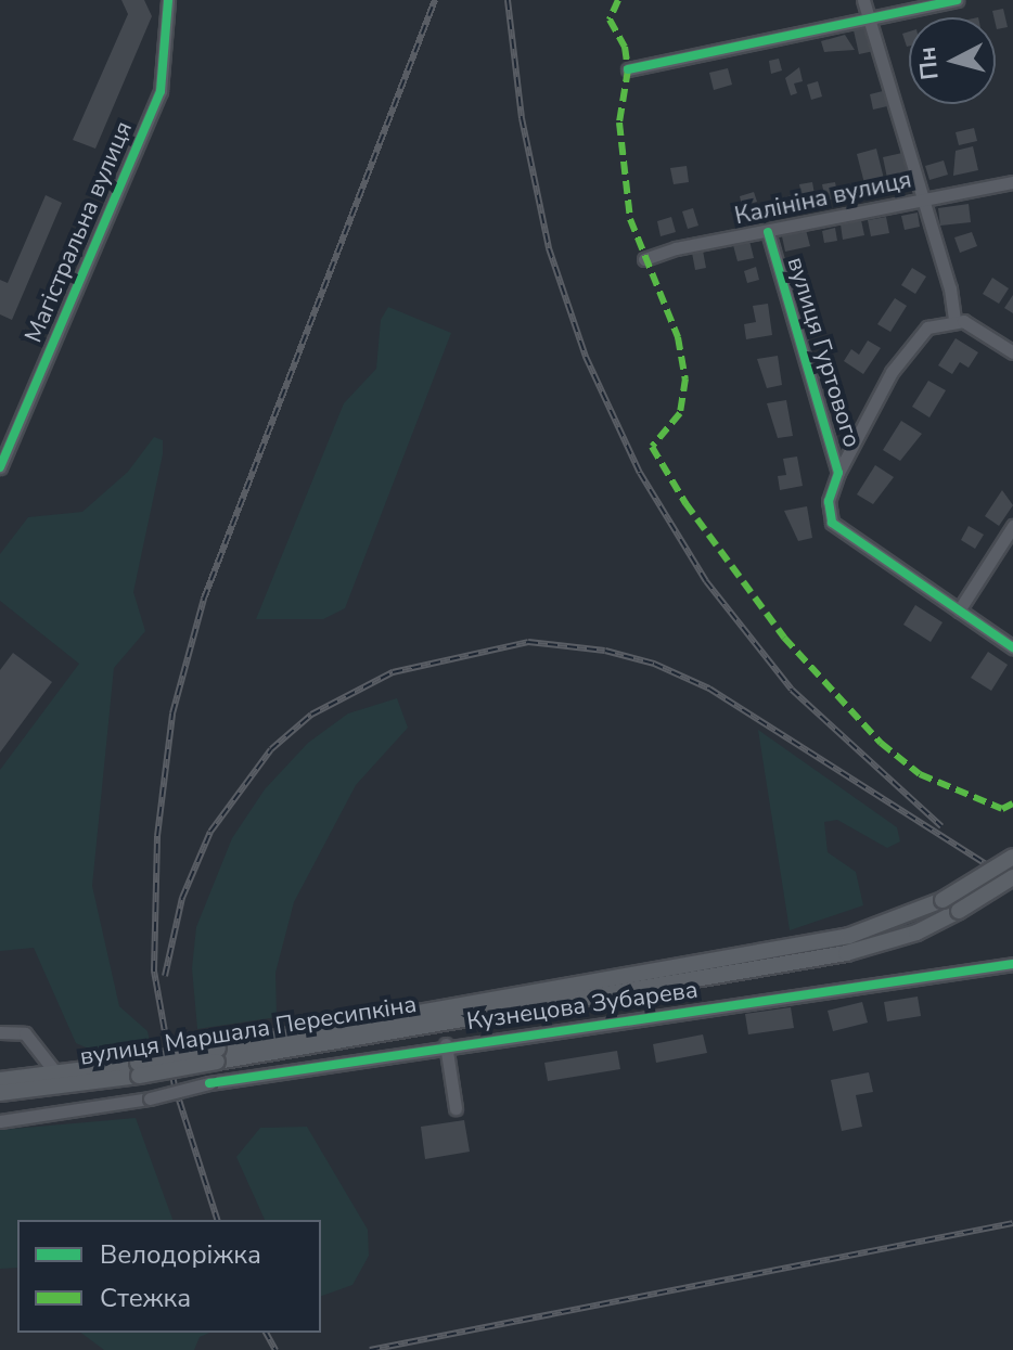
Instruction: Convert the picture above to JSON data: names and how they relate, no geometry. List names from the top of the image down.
{
  "streets": {
    "main road": ["вулиця Маршала Пересипкіна"],
    "street": [
      "Калініна вулиця",
      "Магістральна вулиця",
      "вулиця Гуртового",
      "Кузнецова Зубарева"
    ]
  },
  "crossings": [
    ["Калініна вулиця", "вулиця Гуртового"]
  ],
  "legend": ["Велодоріжка", "Стежка"],
  "north": "left"
}
